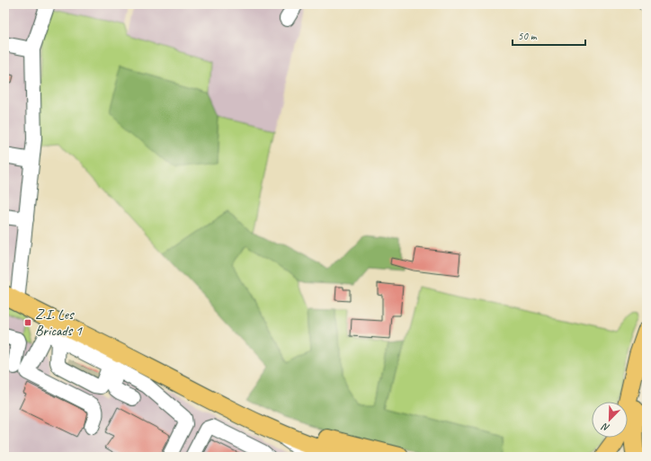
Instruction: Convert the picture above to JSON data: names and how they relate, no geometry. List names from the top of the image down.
{
  "places": {
    "transit": ["Z.I. Les Bricads 1"]
  },
  "scale_bar": "50 m",
  "north": "bottom left"
}
